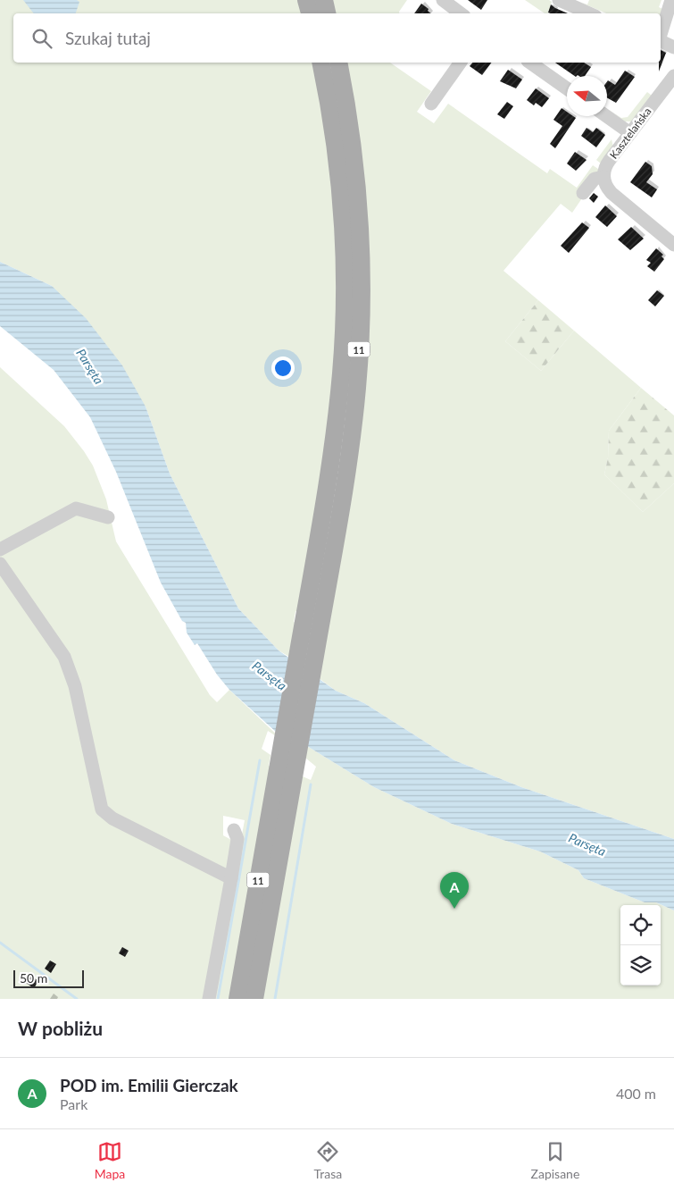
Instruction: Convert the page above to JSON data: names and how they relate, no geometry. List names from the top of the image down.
{
  "streets": {
    "main road": ["11"],
    "street": ["Kasztelańska"]
  },
  "water": ["Parsęta"],
  "scale_bar": "50 m",
  "north": "left",
  "page": {
    "search": "Szukaj tutaj",
    "pins": "A",
    "scale": "50 m",
    "heading": "W pobliżu",
    "list": [
      {
        "mark": "A",
        "name": "POD im. Emilii Gierczak",
        "note": "Park",
        "value": "400 m"
      }
    ],
    "nav": ["Mapa", "Trasa", "Zapisane"]
  }
}
